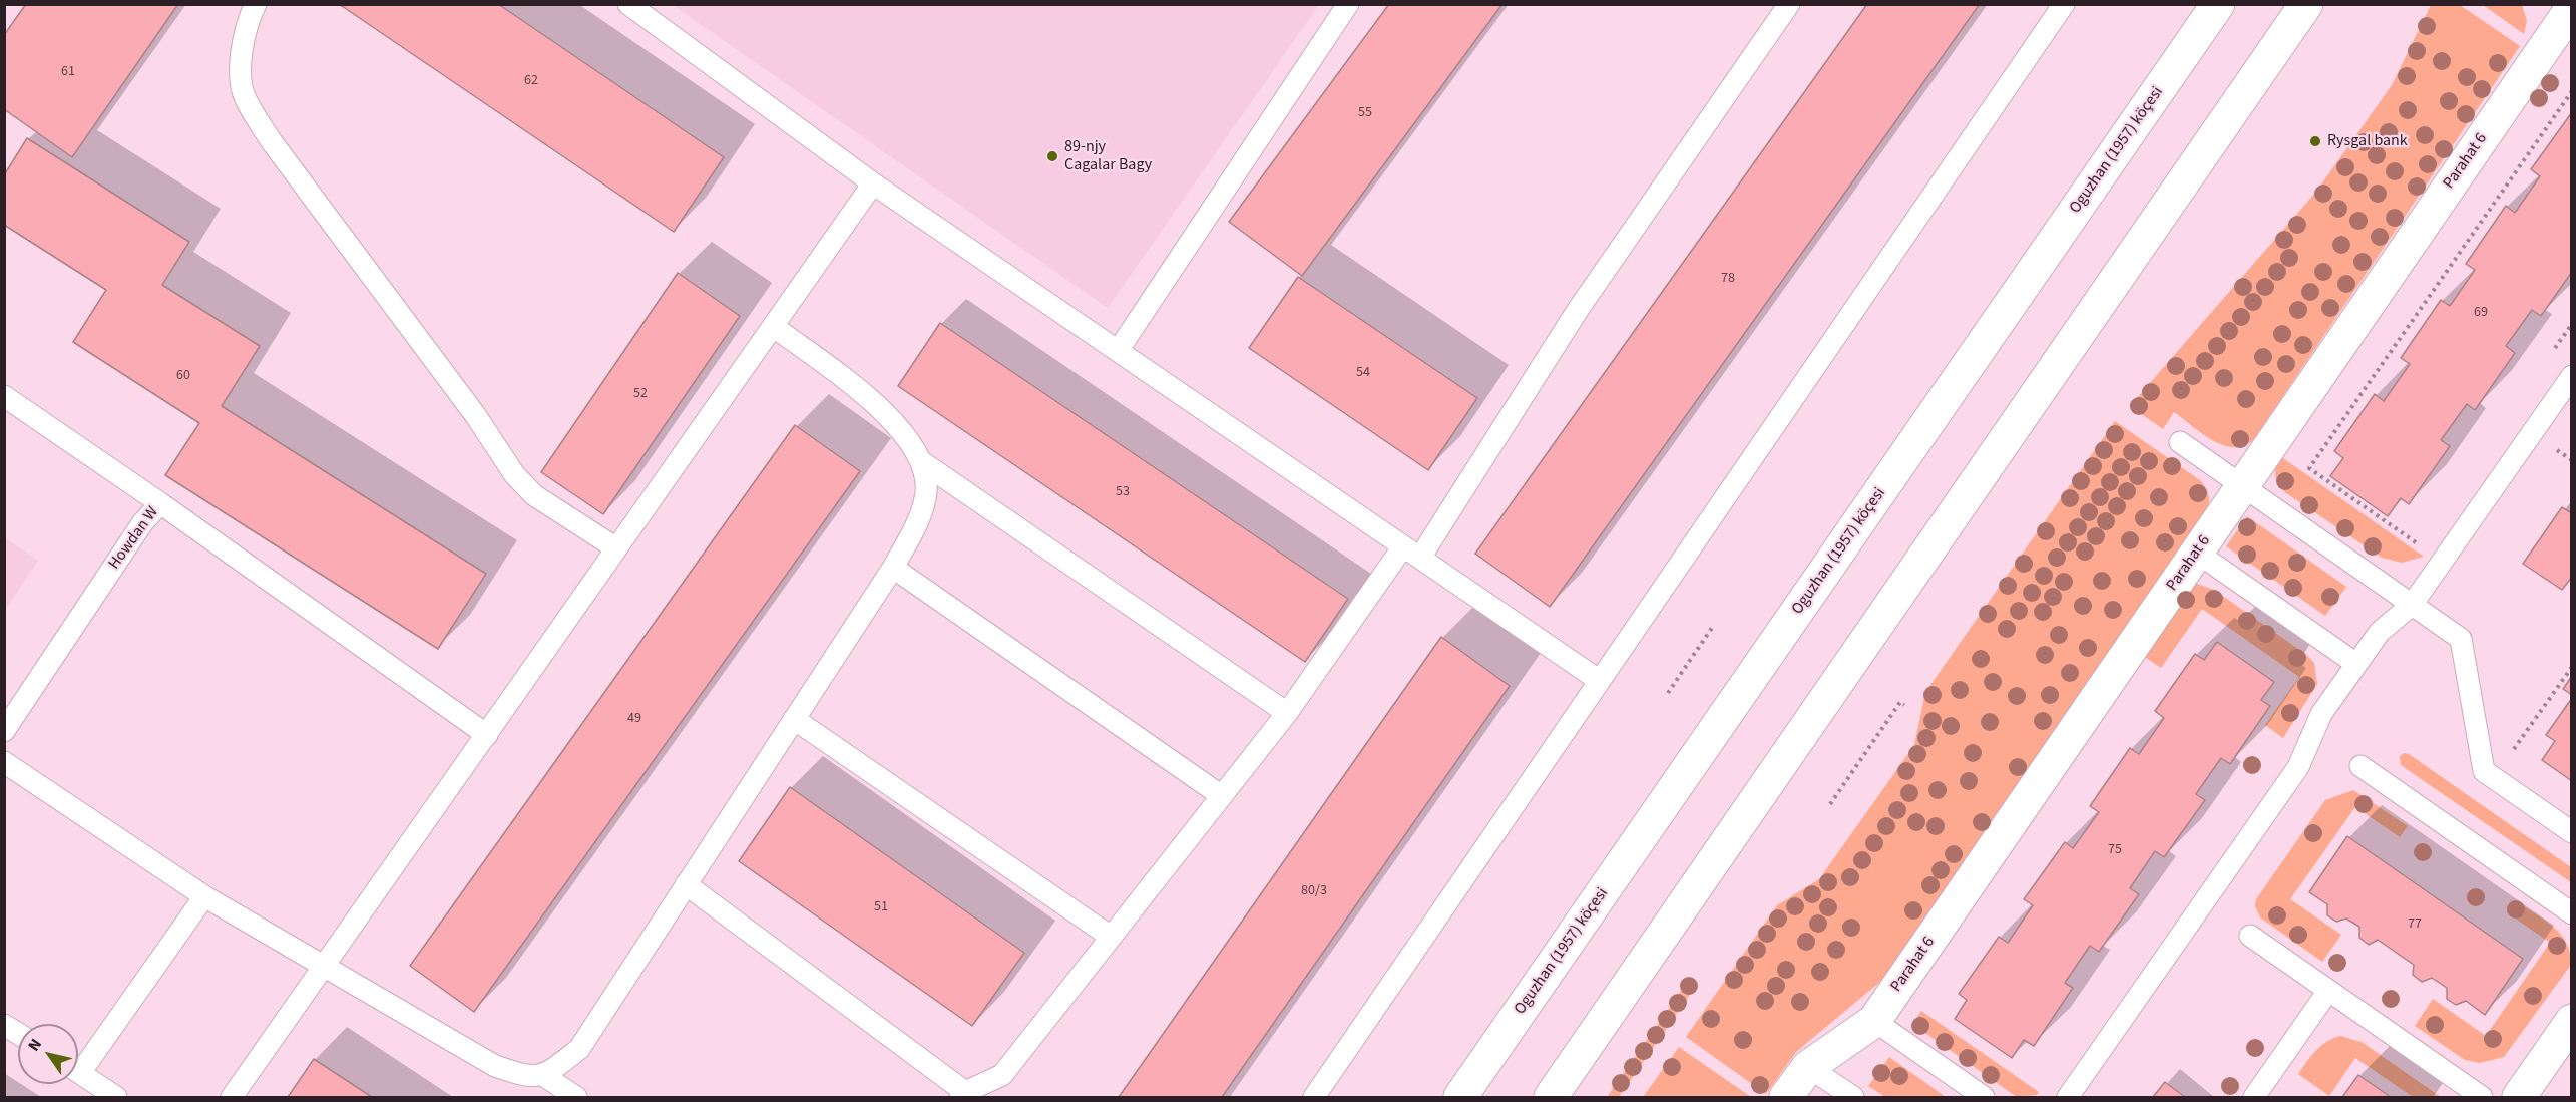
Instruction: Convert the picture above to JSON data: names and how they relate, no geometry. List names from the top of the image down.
{
  "streets": {
    "main road": ["Oguzhan (1957) köçesi", "Parahat 6"],
    "lane": ["Howdan W"]
  },
  "places": ["Rysgal bank", "89-njy Cagalar Bagy"],
  "house_numbers": [
    "61",
    "62",
    "55",
    "78",
    "69",
    "54",
    "60",
    "52",
    "53",
    "49",
    "75",
    "80/3",
    "51",
    "77"
  ],
  "north": "top left"
}
